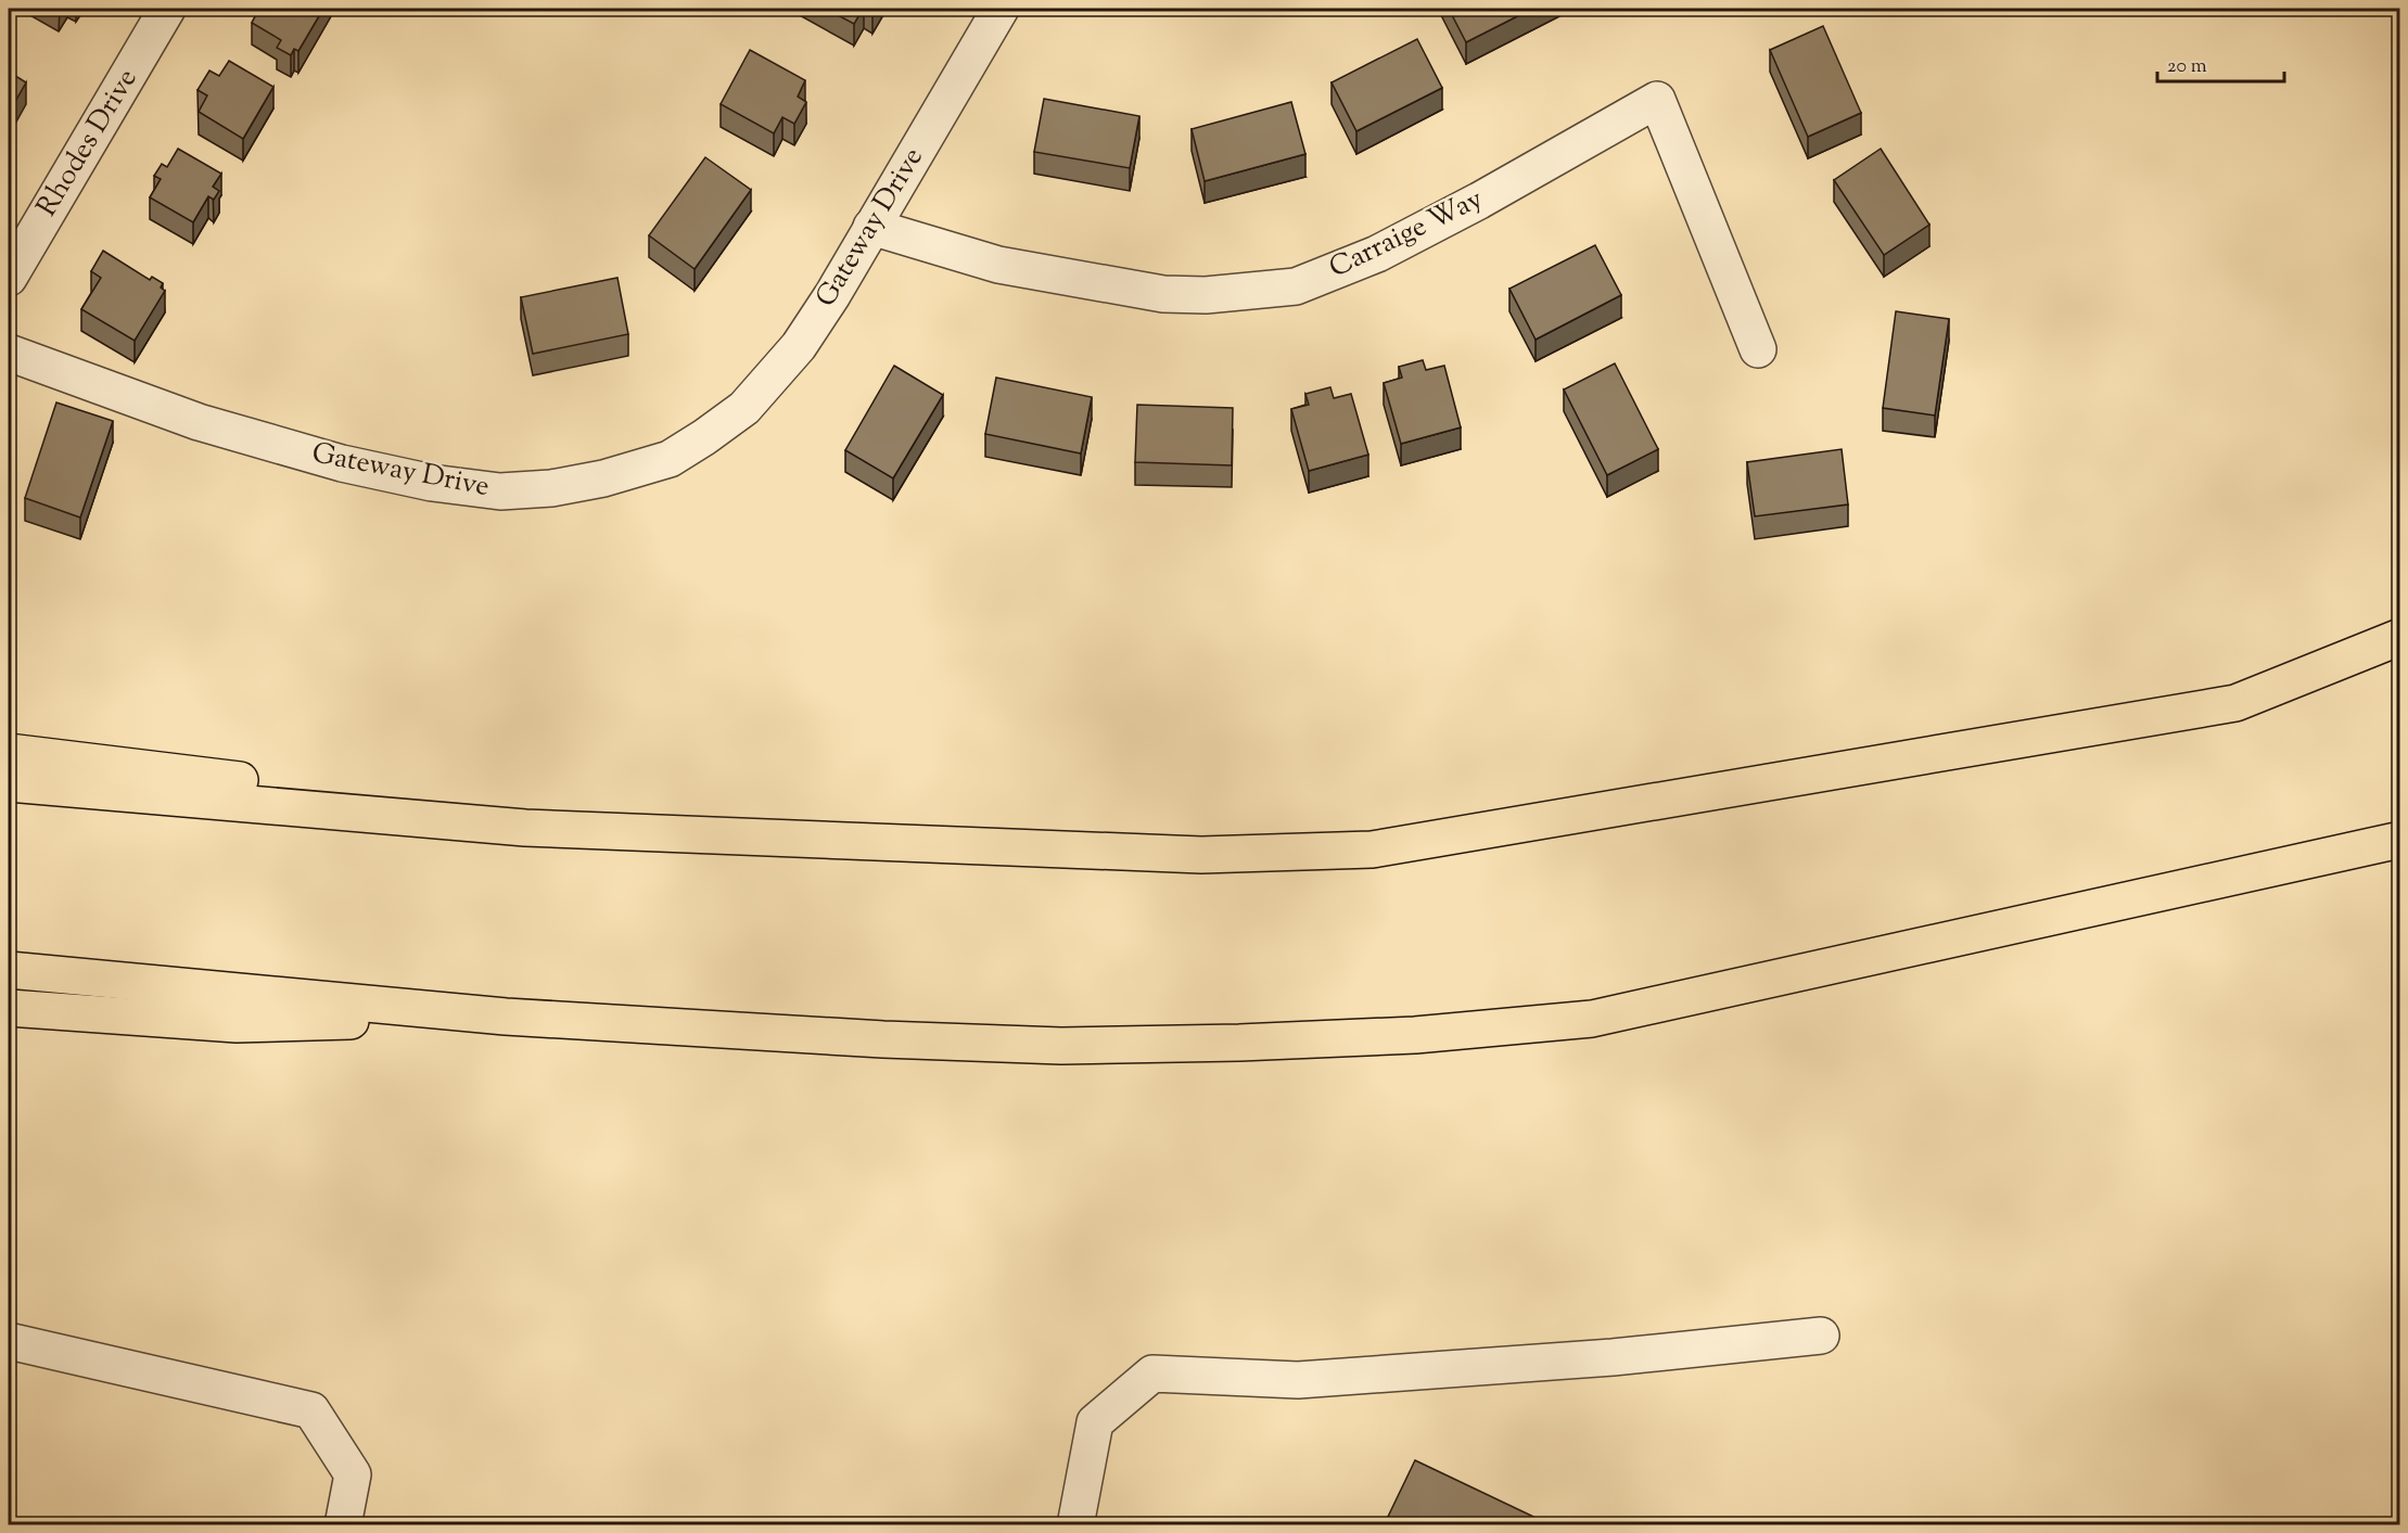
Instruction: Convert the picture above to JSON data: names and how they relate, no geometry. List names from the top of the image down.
{
  "streets": {
    "street": ["Rhodes Drive", "Gateway Drive", "Carraige Way"]
  },
  "crossings": [
    ["Gateway Drive", "Carraige Way"]
  ],
  "scale_bar": "20 m"
}
